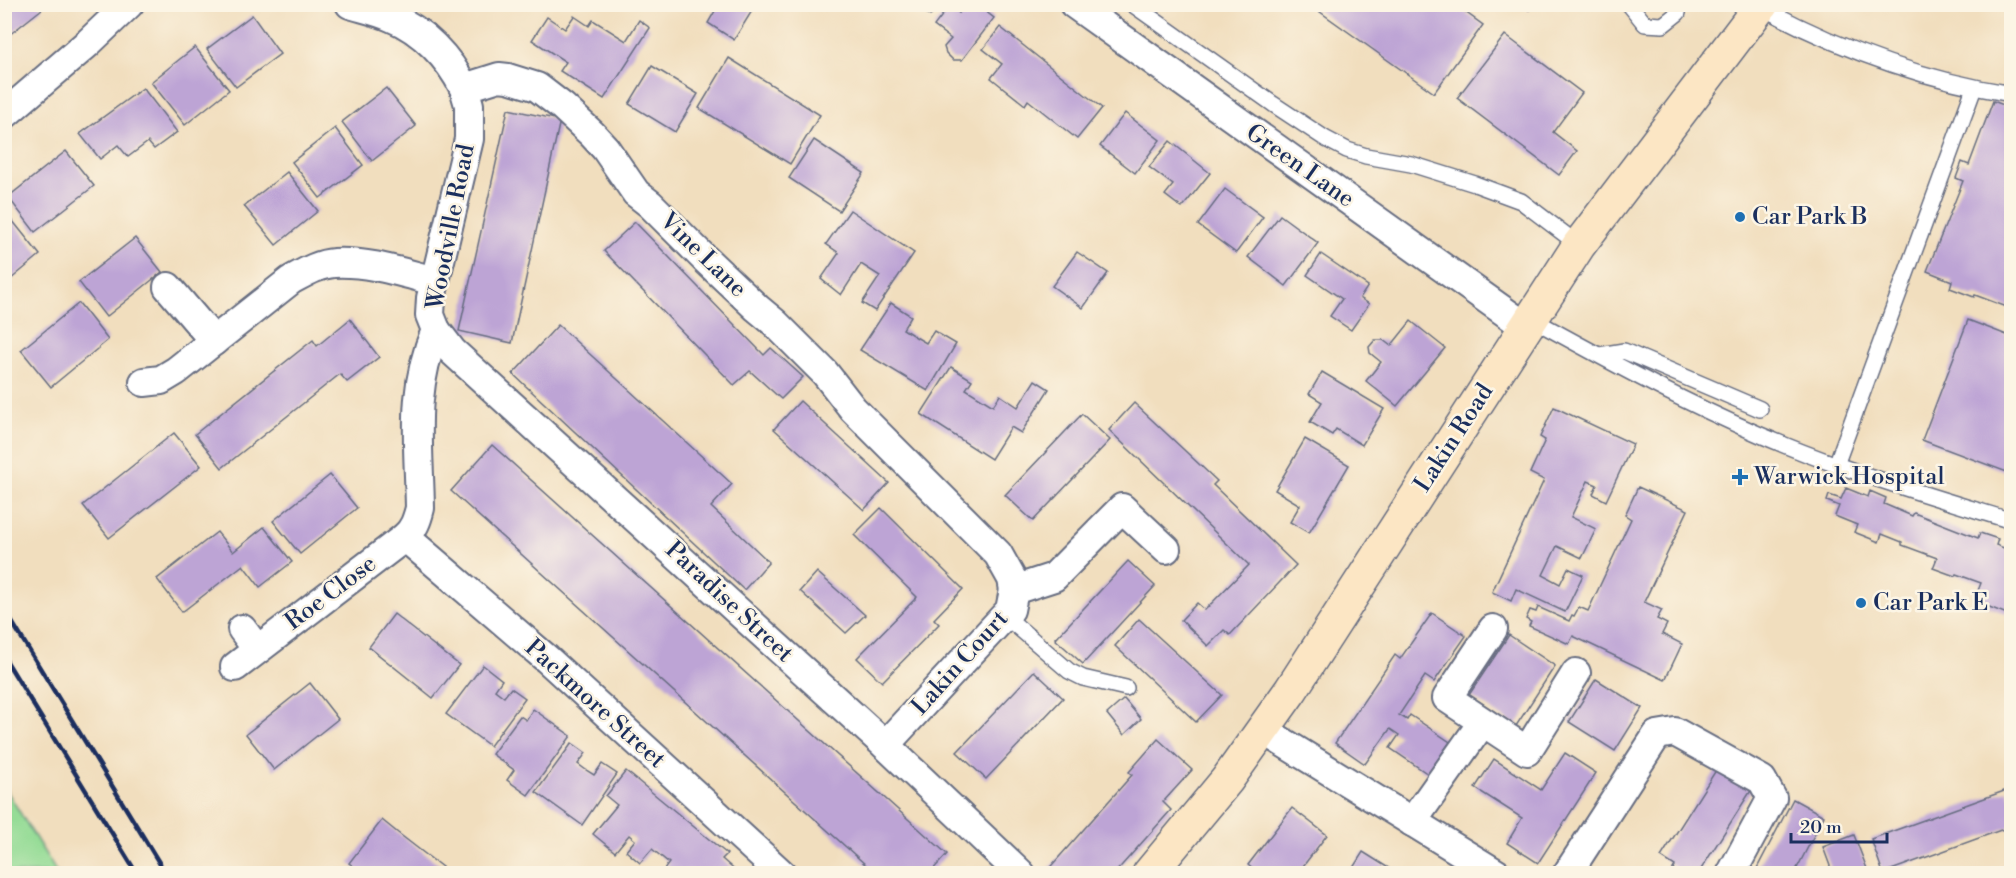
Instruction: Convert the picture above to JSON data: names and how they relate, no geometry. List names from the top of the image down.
{
  "streets": {
    "street": [
      "Green Lane",
      "Woodville Road",
      "Vine Lane",
      "Lakin Road",
      "Roe Close",
      "Paradise Street",
      "Lakin Court",
      "Packmore Street"
    ]
  },
  "crossings": [
    ["Green Lane", "Lakin Road"],
    ["Woodville Road", "Vine Lane"],
    ["Woodville Road", "Roe Close"],
    ["Woodville Road", "Paradise Street"],
    ["Woodville Road", "Packmore Street"],
    ["Vine Lane", "Lakin Court"],
    ["Roe Close", "Packmore Street"],
    ["Paradise Street", "Lakin Court"]
  ],
  "places": {
    "other": ["Car Park B", "Car Park E"],
    "health": ["Warwick Hospital"]
  },
  "scale_bar": "20 m"
}
